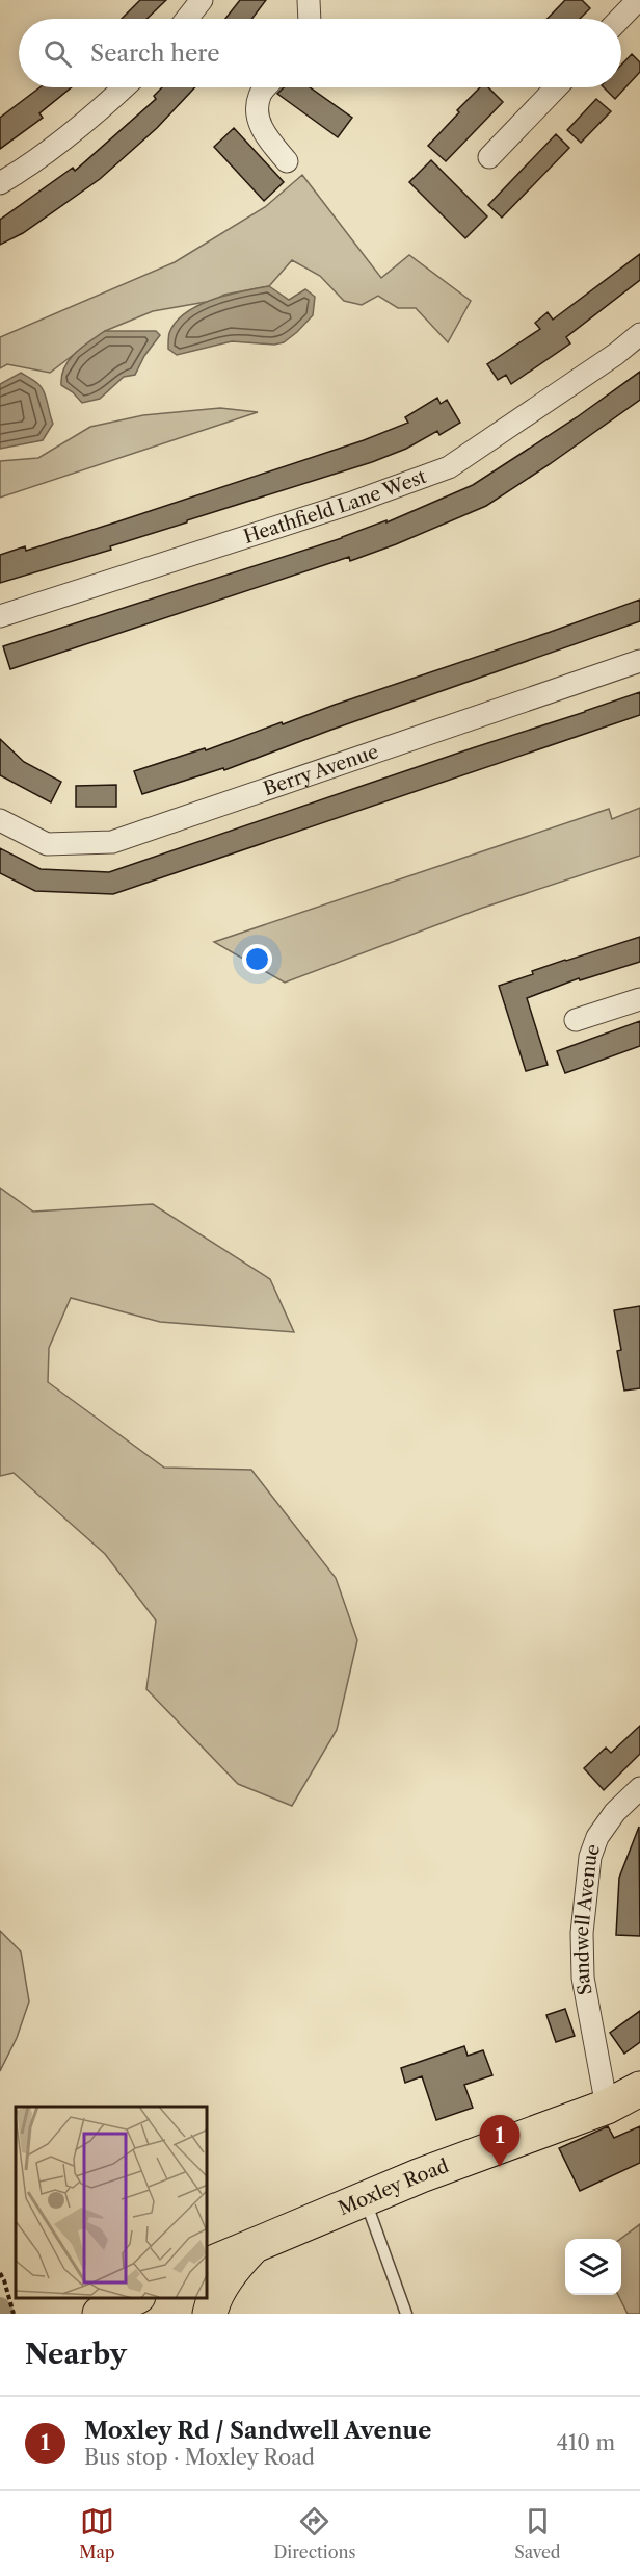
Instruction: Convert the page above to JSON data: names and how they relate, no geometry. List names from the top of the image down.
{
  "streets": {
    "main road": ["Moxley Road"],
    "street": ["Heathfield Lane West", "Berry Avenue", "Sandwell Avenue"]
  },
  "crossings": [
    ["Sandwell Avenue", "Moxley Road"]
  ],
  "page": {
    "search": "Search here",
    "pins": "1",
    "heading": "Nearby",
    "list": [
      {
        "mark": "1",
        "name": "Moxley Rd / Sandwell Avenue",
        "note": "Bus stop · Moxley Road",
        "value": "410 m"
      }
    ],
    "nav": ["Map", "Directions", "Saved"]
  }
}
